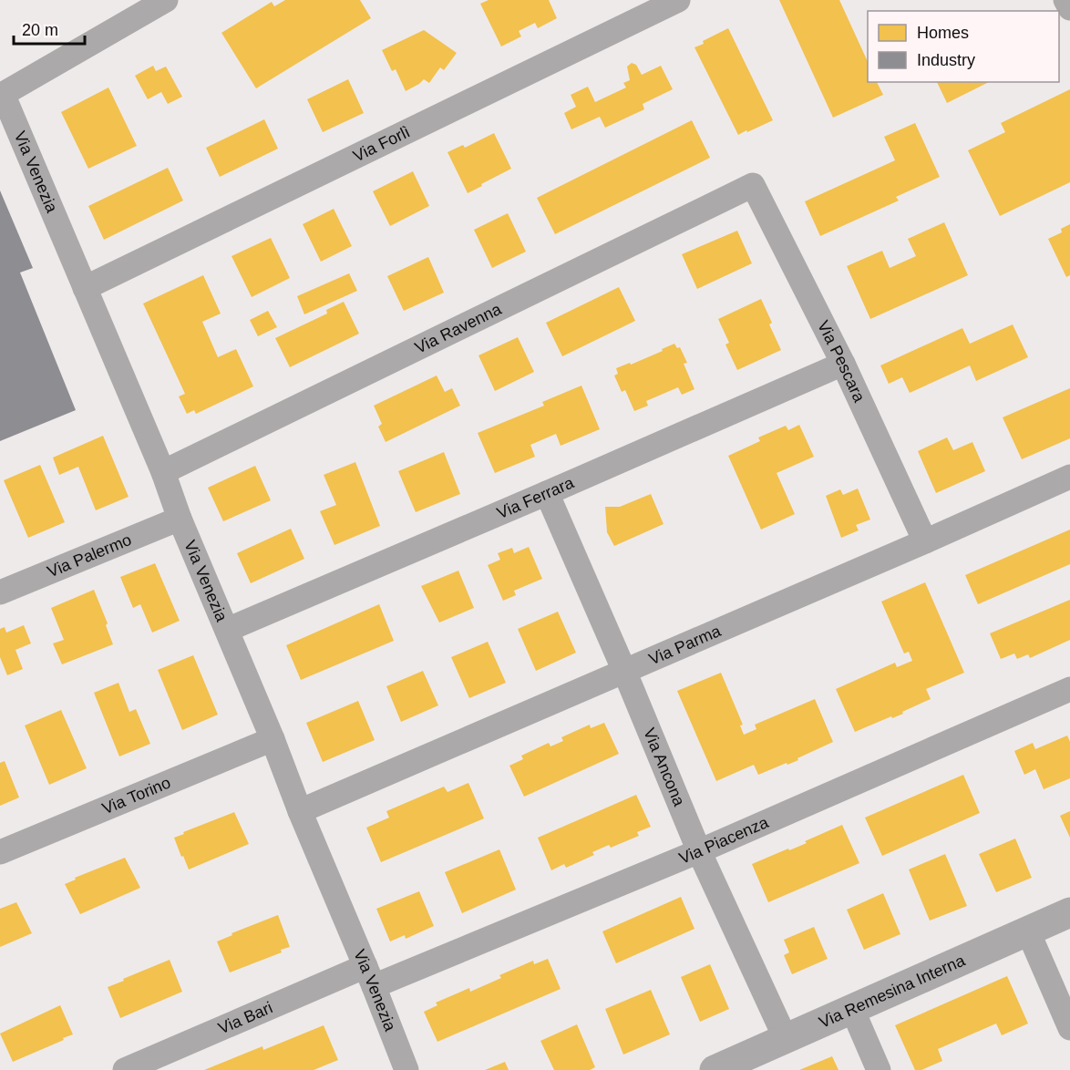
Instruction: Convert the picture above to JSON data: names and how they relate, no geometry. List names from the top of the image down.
{
  "streets": {
    "street": [
      "Via Forlì",
      "Via Venezia",
      "Via Ravenna",
      "Via Pescara",
      "Via Ferrara",
      "Via Palermo",
      "Via Parma",
      "Via Ancona",
      "Via Torino",
      "Via Piacenza",
      "Via Remesina Interna",
      "Via Bari"
    ]
  },
  "crossings": [
    ["Via Forlì", "Via Venezia"],
    ["Via Venezia", "Via Ravenna"],
    ["Via Venezia", "Via Ferrara"],
    ["Via Venezia", "Via Palermo"],
    ["Via Venezia", "Via Parma"],
    ["Via Venezia", "Via Torino"],
    ["Via Venezia", "Via Piacenza"],
    ["Via Venezia", "Via Bari"],
    ["Via Ravenna", "Via Pescara"],
    ["Via Pescara", "Via Ferrara"],
    ["Via Pescara", "Via Parma"],
    ["Via Ferrara", "Via Ancona"],
    ["Via Parma", "Via Ancona"],
    ["Via Ancona", "Via Piacenza"],
    ["Via Ancona", "Via Remesina Interna"],
    ["Via Piacenza", "Via Bari"]
  ],
  "legend": ["Homes", "Industry"],
  "scale_bar": "20 m"
}
